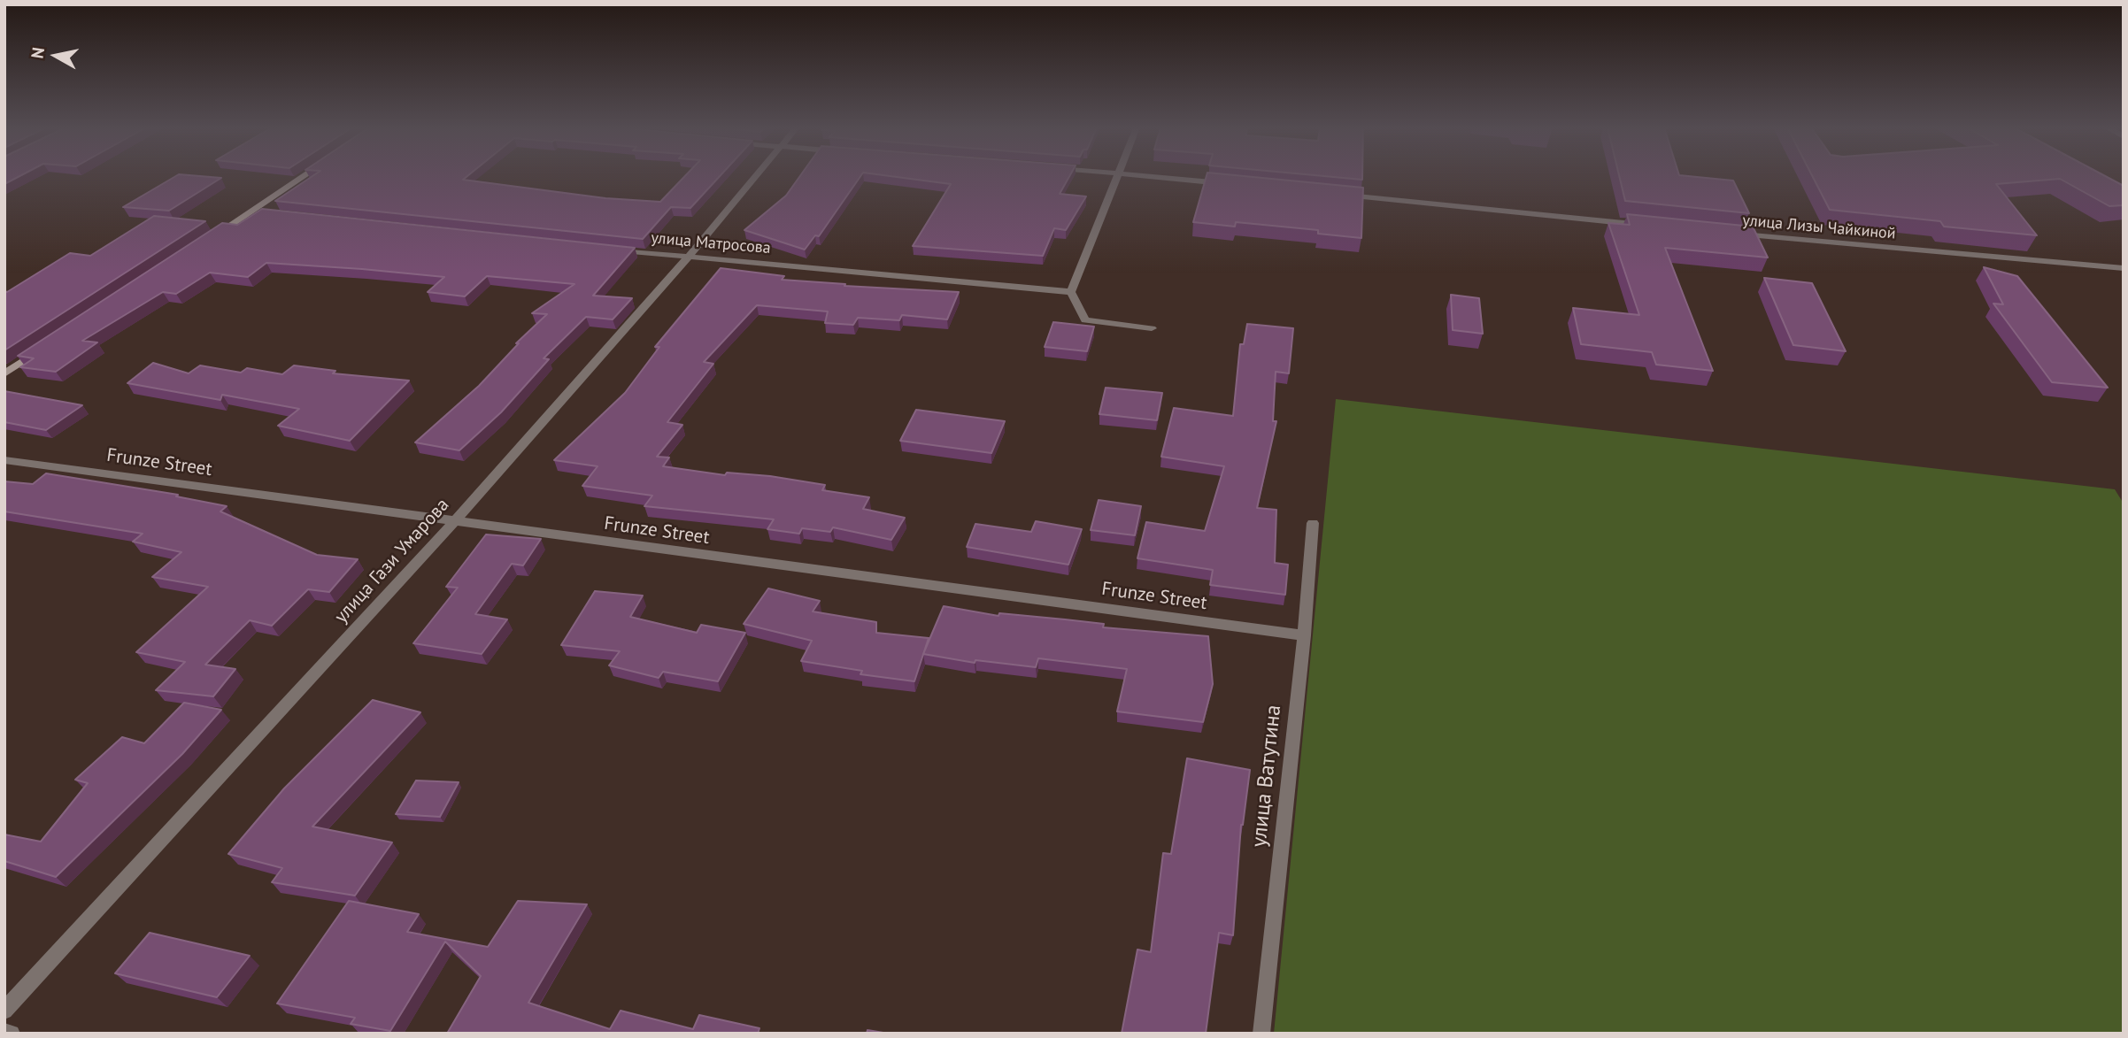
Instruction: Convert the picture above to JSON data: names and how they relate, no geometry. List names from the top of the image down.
{
  "streets": {
    "street": [
      "улица Лизы Чайкиной",
      "улица Матросова",
      "Frunze Street",
      "улица Гази Умарова",
      "улица Ватутина"
    ]
  },
  "crossings": [
    ["улица Матросова", "улица Гази Умарова"],
    ["Frunze Street", "улица Гази Умарова"],
    ["Frunze Street", "улица Ватутина"]
  ],
  "north": "left"
}
